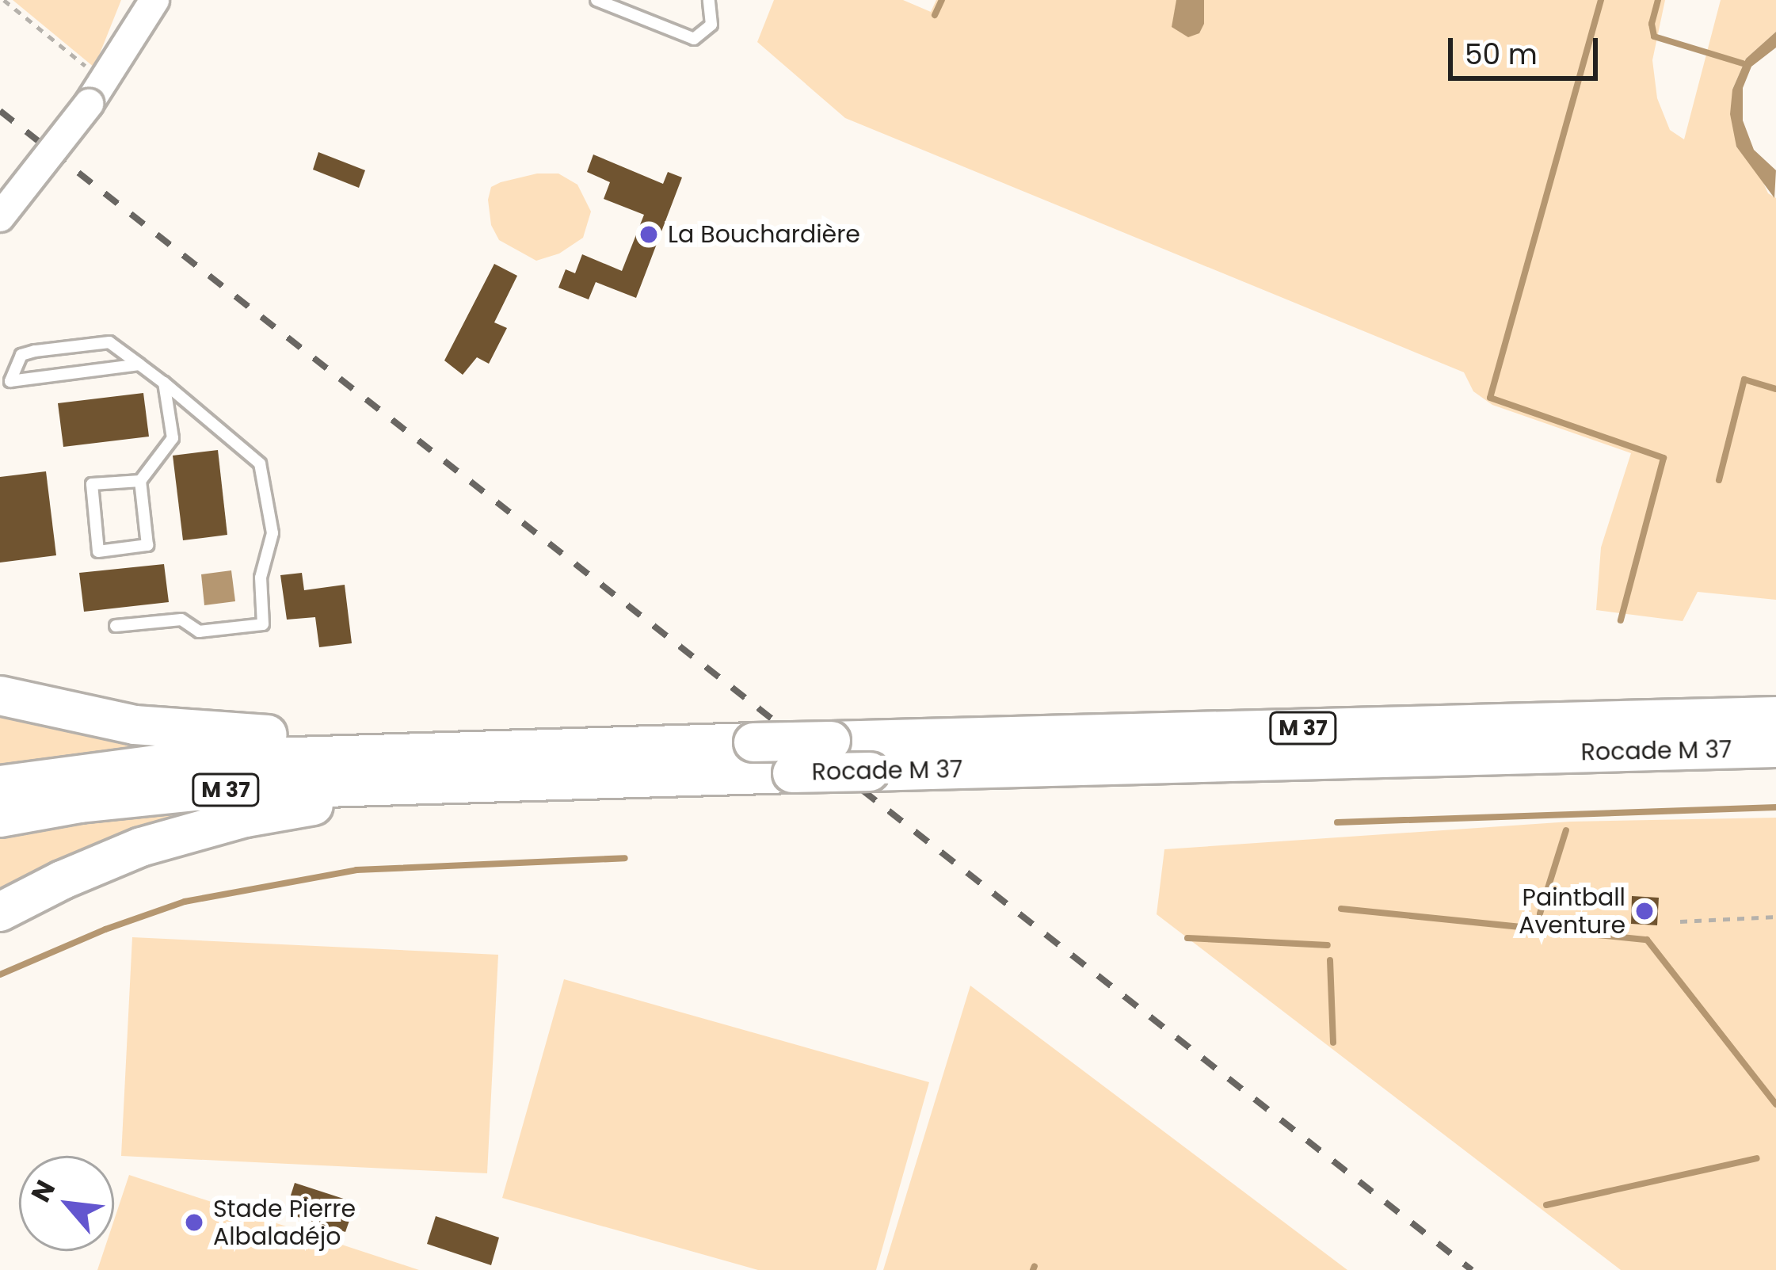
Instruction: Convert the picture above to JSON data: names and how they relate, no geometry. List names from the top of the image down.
{
  "streets": {
    "highway": ["M 37", "Rocade M 37"]
  },
  "places": ["La Bouchardière", "Paintball Aventure", "Stade Pierre Albaladéjo"],
  "scale_bar": "50 m",
  "north": "top left"
}
